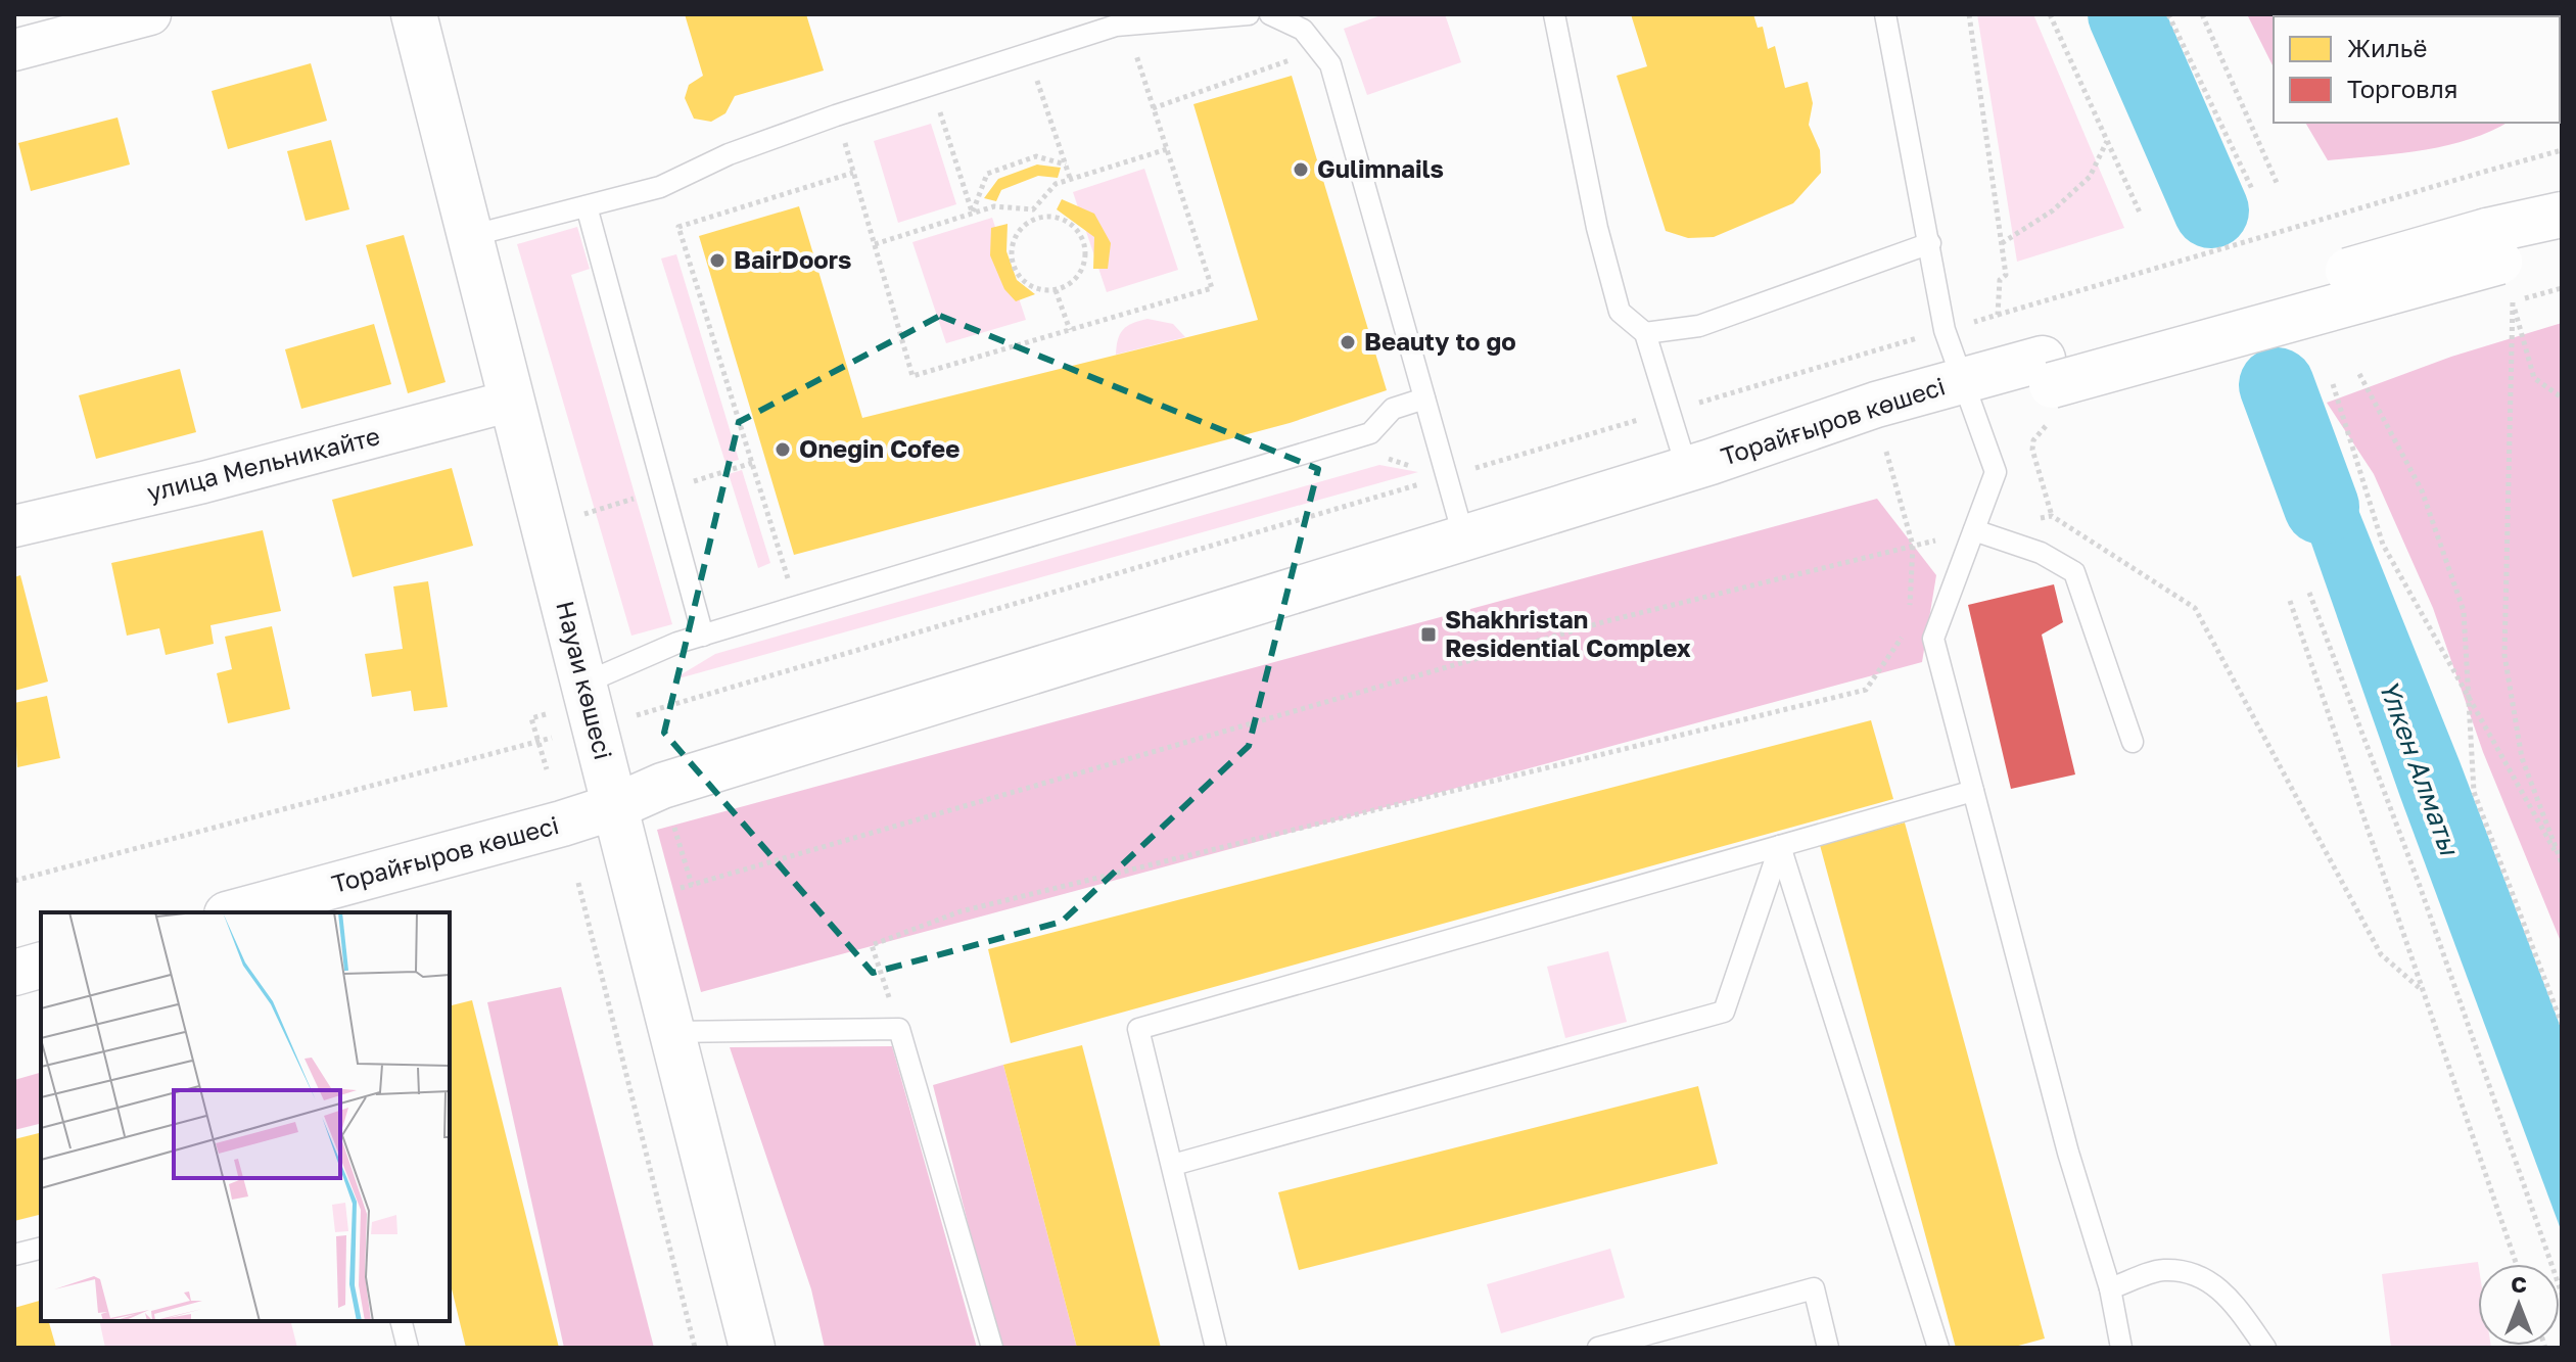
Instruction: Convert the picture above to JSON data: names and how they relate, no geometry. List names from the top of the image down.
{
  "streets": {
    "street": ["Торайғыров көшесі", "улица Мельникайте", "Науаи көшесі"]
  },
  "crossings": [
    ["Торайғыров көшесі", "Науаи көшесі"],
    ["улица Мельникайте", "Науаи көшесі"]
  ],
  "water": ["Үлкен Алматы"],
  "places": {
    "other": [
      "Gulimnails",
      "BairDoors",
      "Beauty to go",
      "Onegin Cofee"
    ],
    "transit": ["Shakhristan Residential Complex"]
  },
  "legend": ["Жильё", "Торговля"],
  "north": "top"
}
